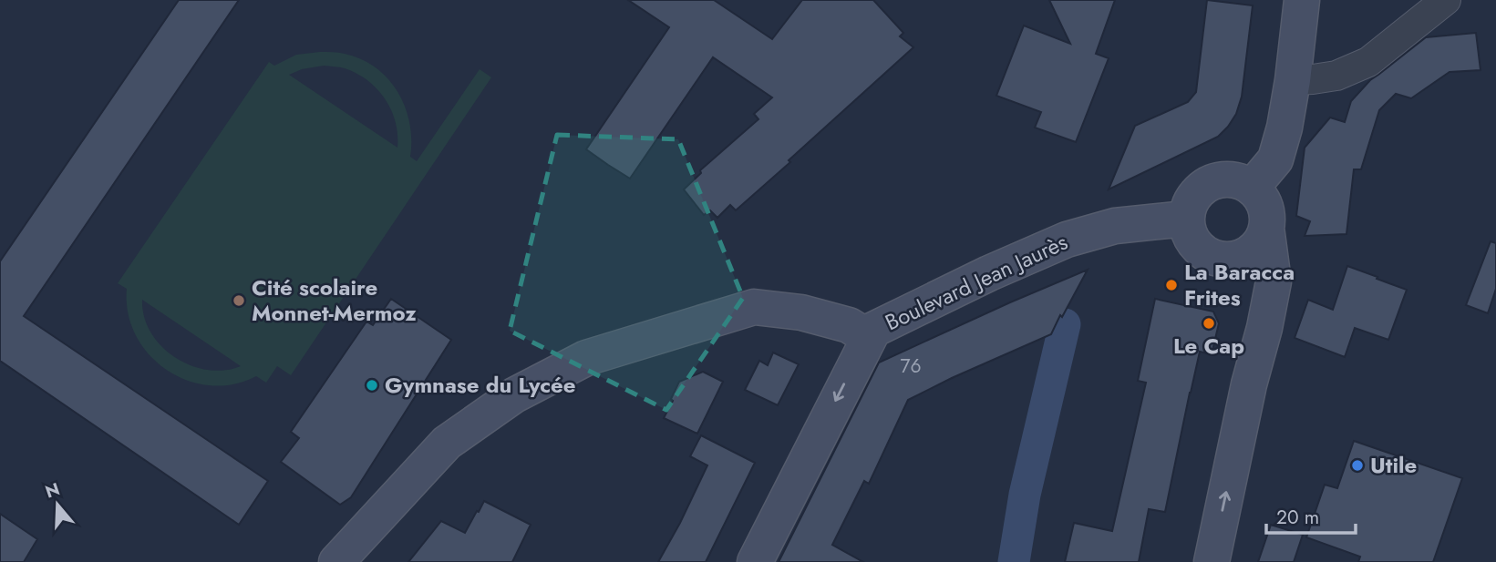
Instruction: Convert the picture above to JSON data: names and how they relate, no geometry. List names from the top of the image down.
{
  "streets": {
    "main road": ["Boulevard Jean Jaurès"]
  },
  "one_way": ["Boulevard Jean Jaurès"],
  "places": [
    "La Baracca Frites",
    "Cité scolaire Monnet-Mermoz",
    "Le Cap",
    "Gymnase du Lycée",
    "Utile"
  ],
  "house_numbers": ["76"],
  "scale_bar": "20 m",
  "north": "top"
}
